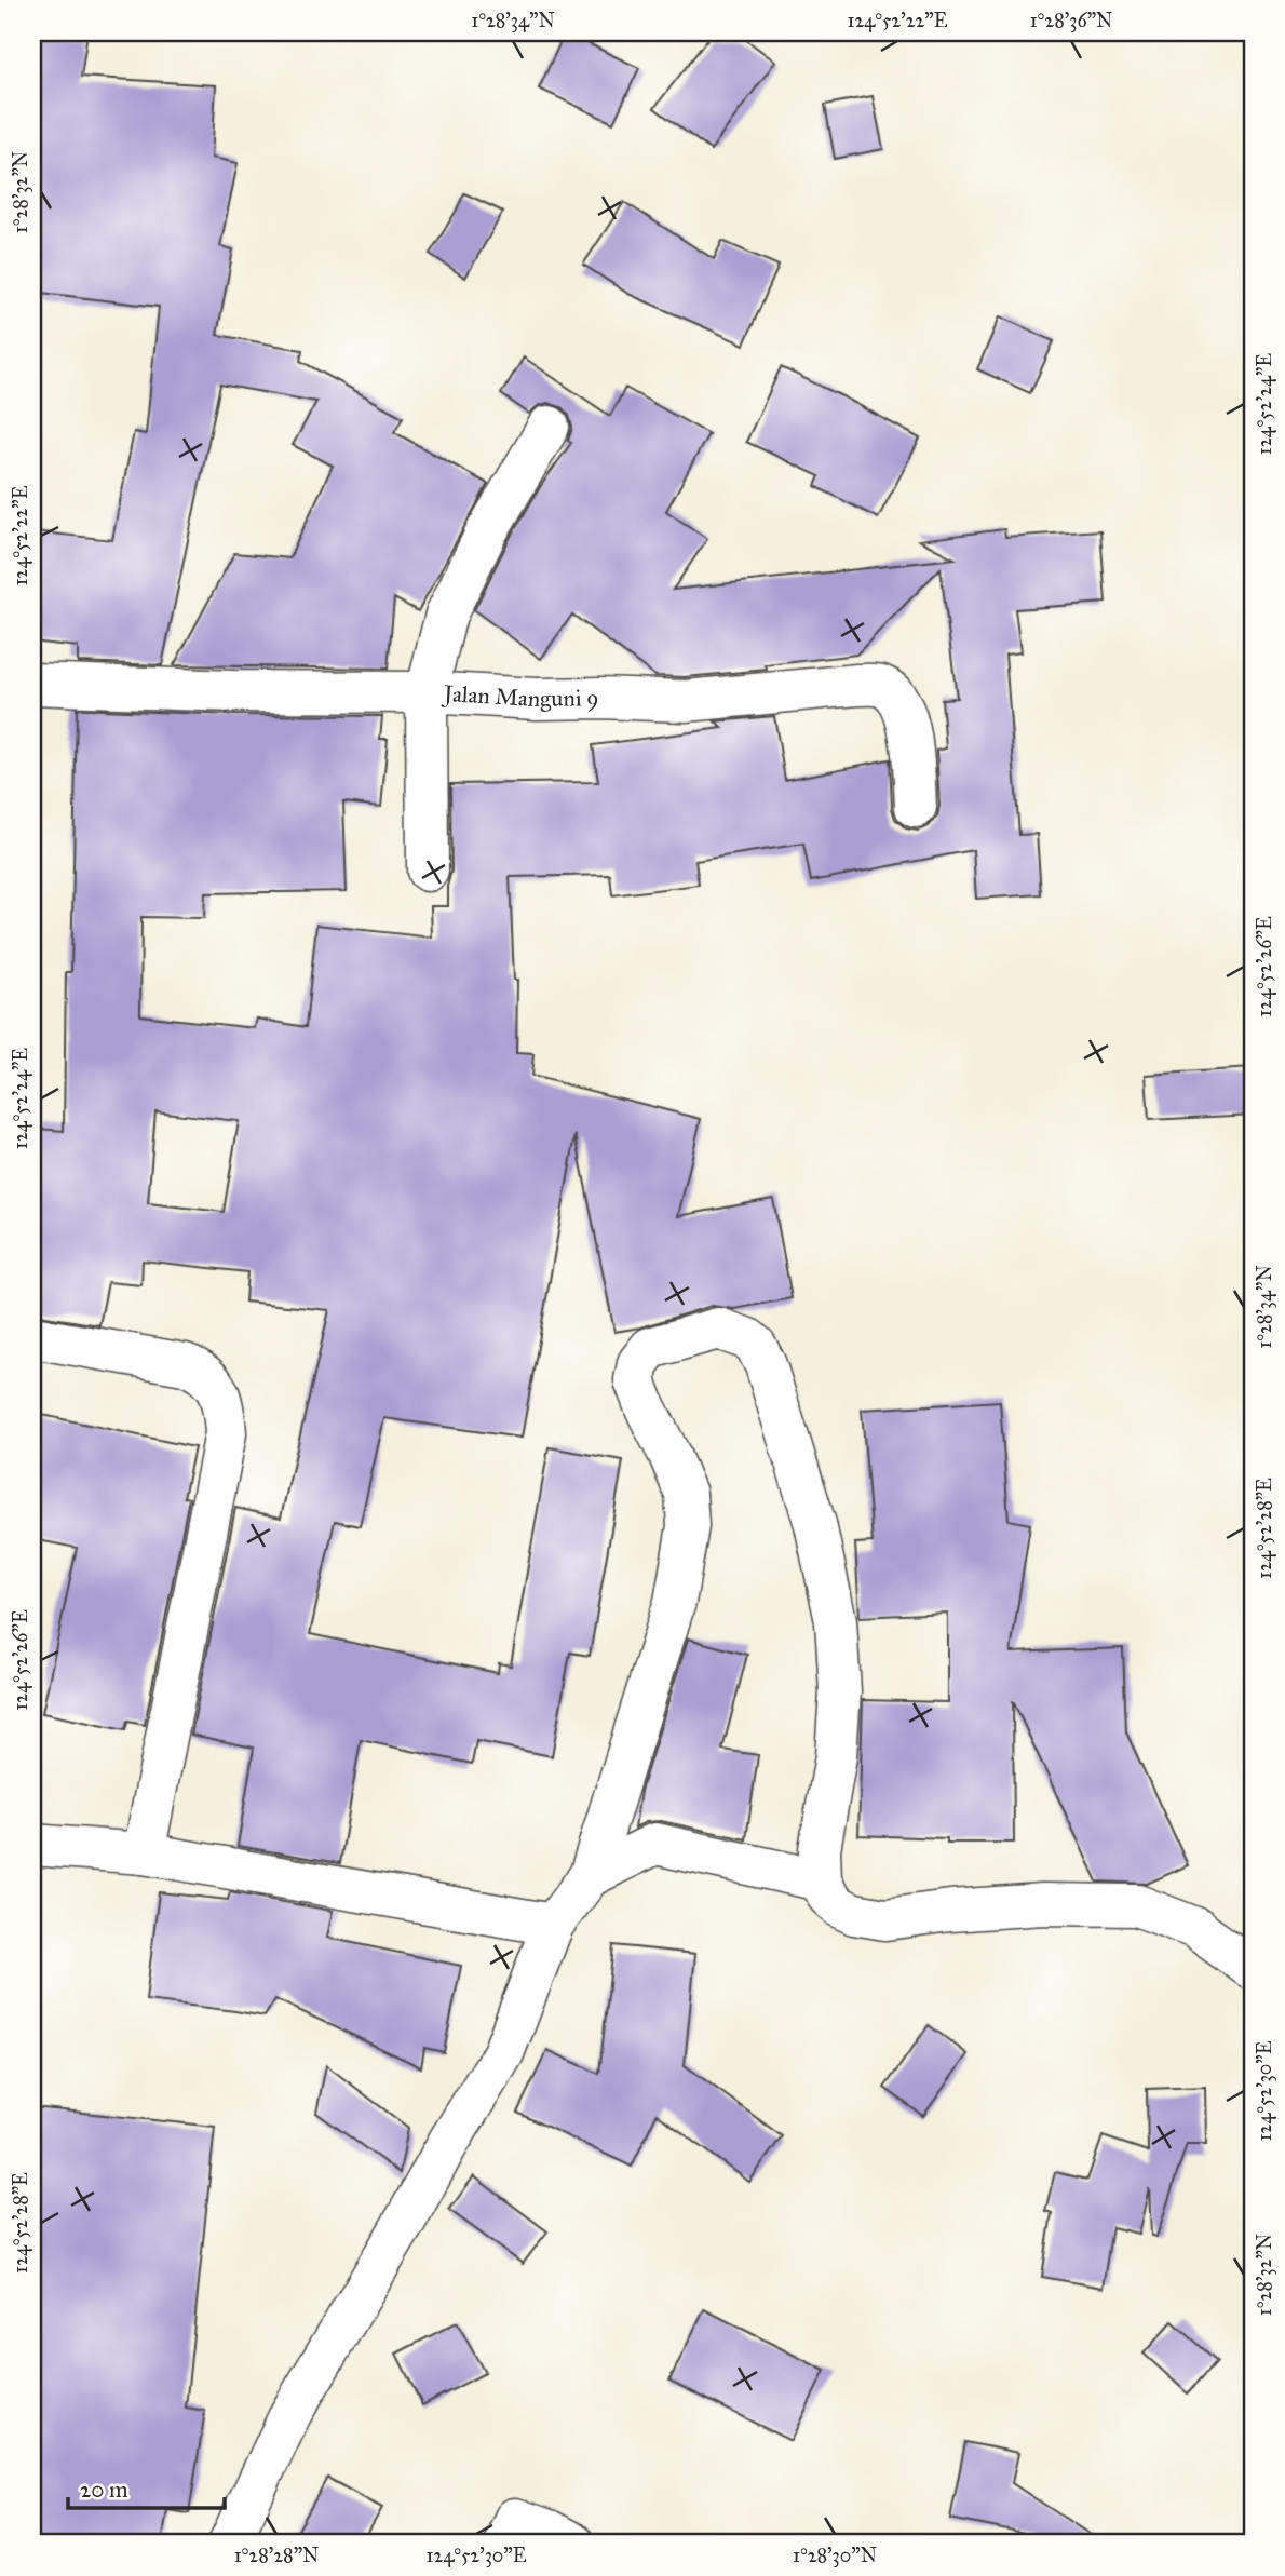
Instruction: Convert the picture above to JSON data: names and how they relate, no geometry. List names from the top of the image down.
{
  "streets": {
    "street": ["Jalan Manguni 9"]
  },
  "scale_bar": "20 m",
  "coordinates": [
    "1°28'34\"N",
    "124°52'22\"E",
    "1°28'36\"N",
    "1°28'32\"N",
    "124°52'24\"E",
    "124°52'26\"E",
    "124°52'28\"E",
    "124°52'30\"E",
    "1°28'28\"N",
    "1°28'30\"N"
  ]
}
